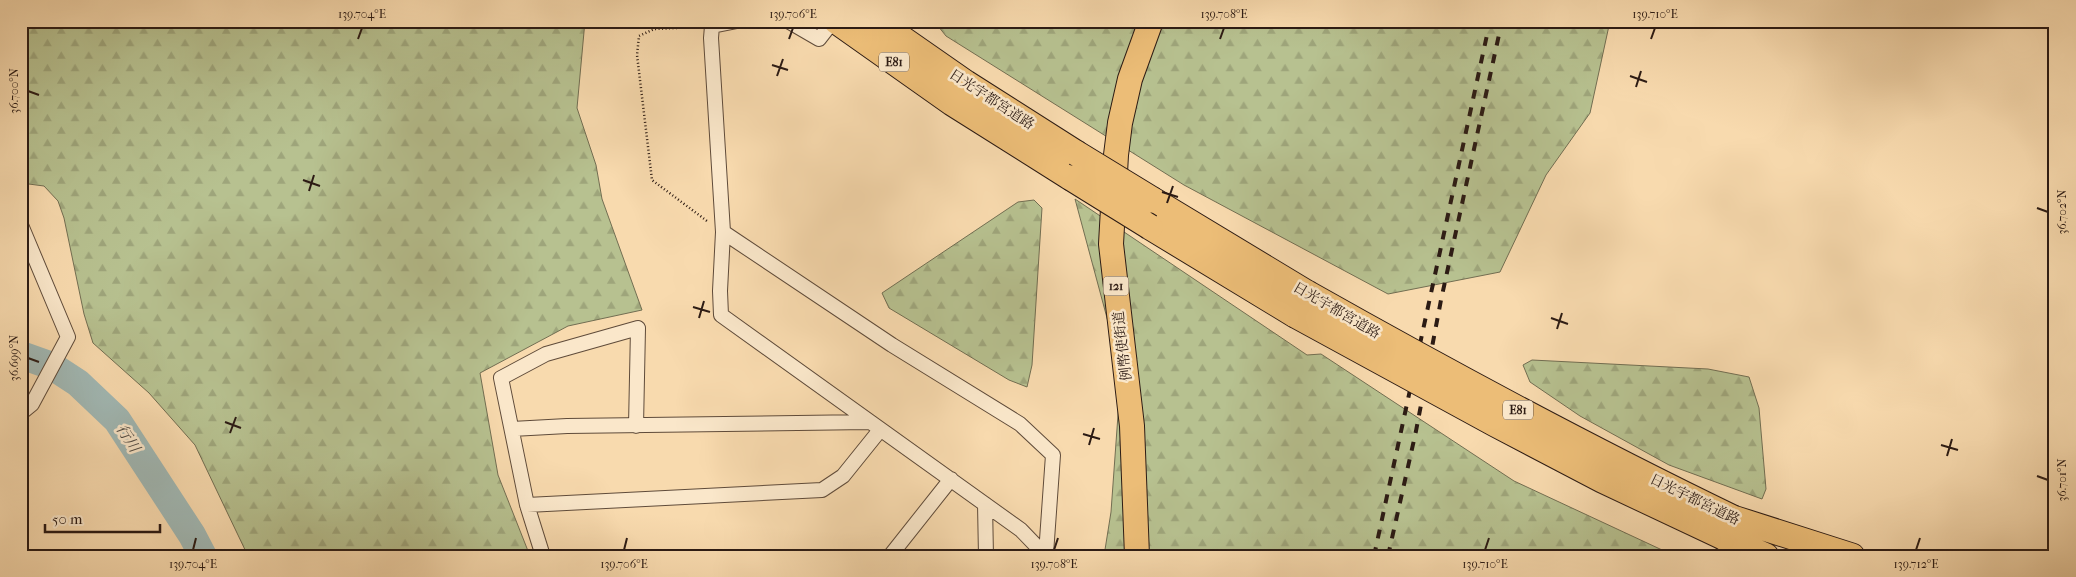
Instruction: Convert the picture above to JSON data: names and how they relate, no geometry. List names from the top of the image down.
{
  "streets": {
    "highway": [
      "E81",
      "日光宇都宮道路",
      "121",
      "例幣使街道"
    ]
  },
  "water": ["行川"],
  "scale_bar": "50 m",
  "coordinates": [
    "139.704°E",
    "139.706°E",
    "139.708°E",
    "139.710°E",
    "36.700°N",
    "36.702°N",
    "36.699°N",
    "36.701°N",
    "139.712°E"
  ]
}
